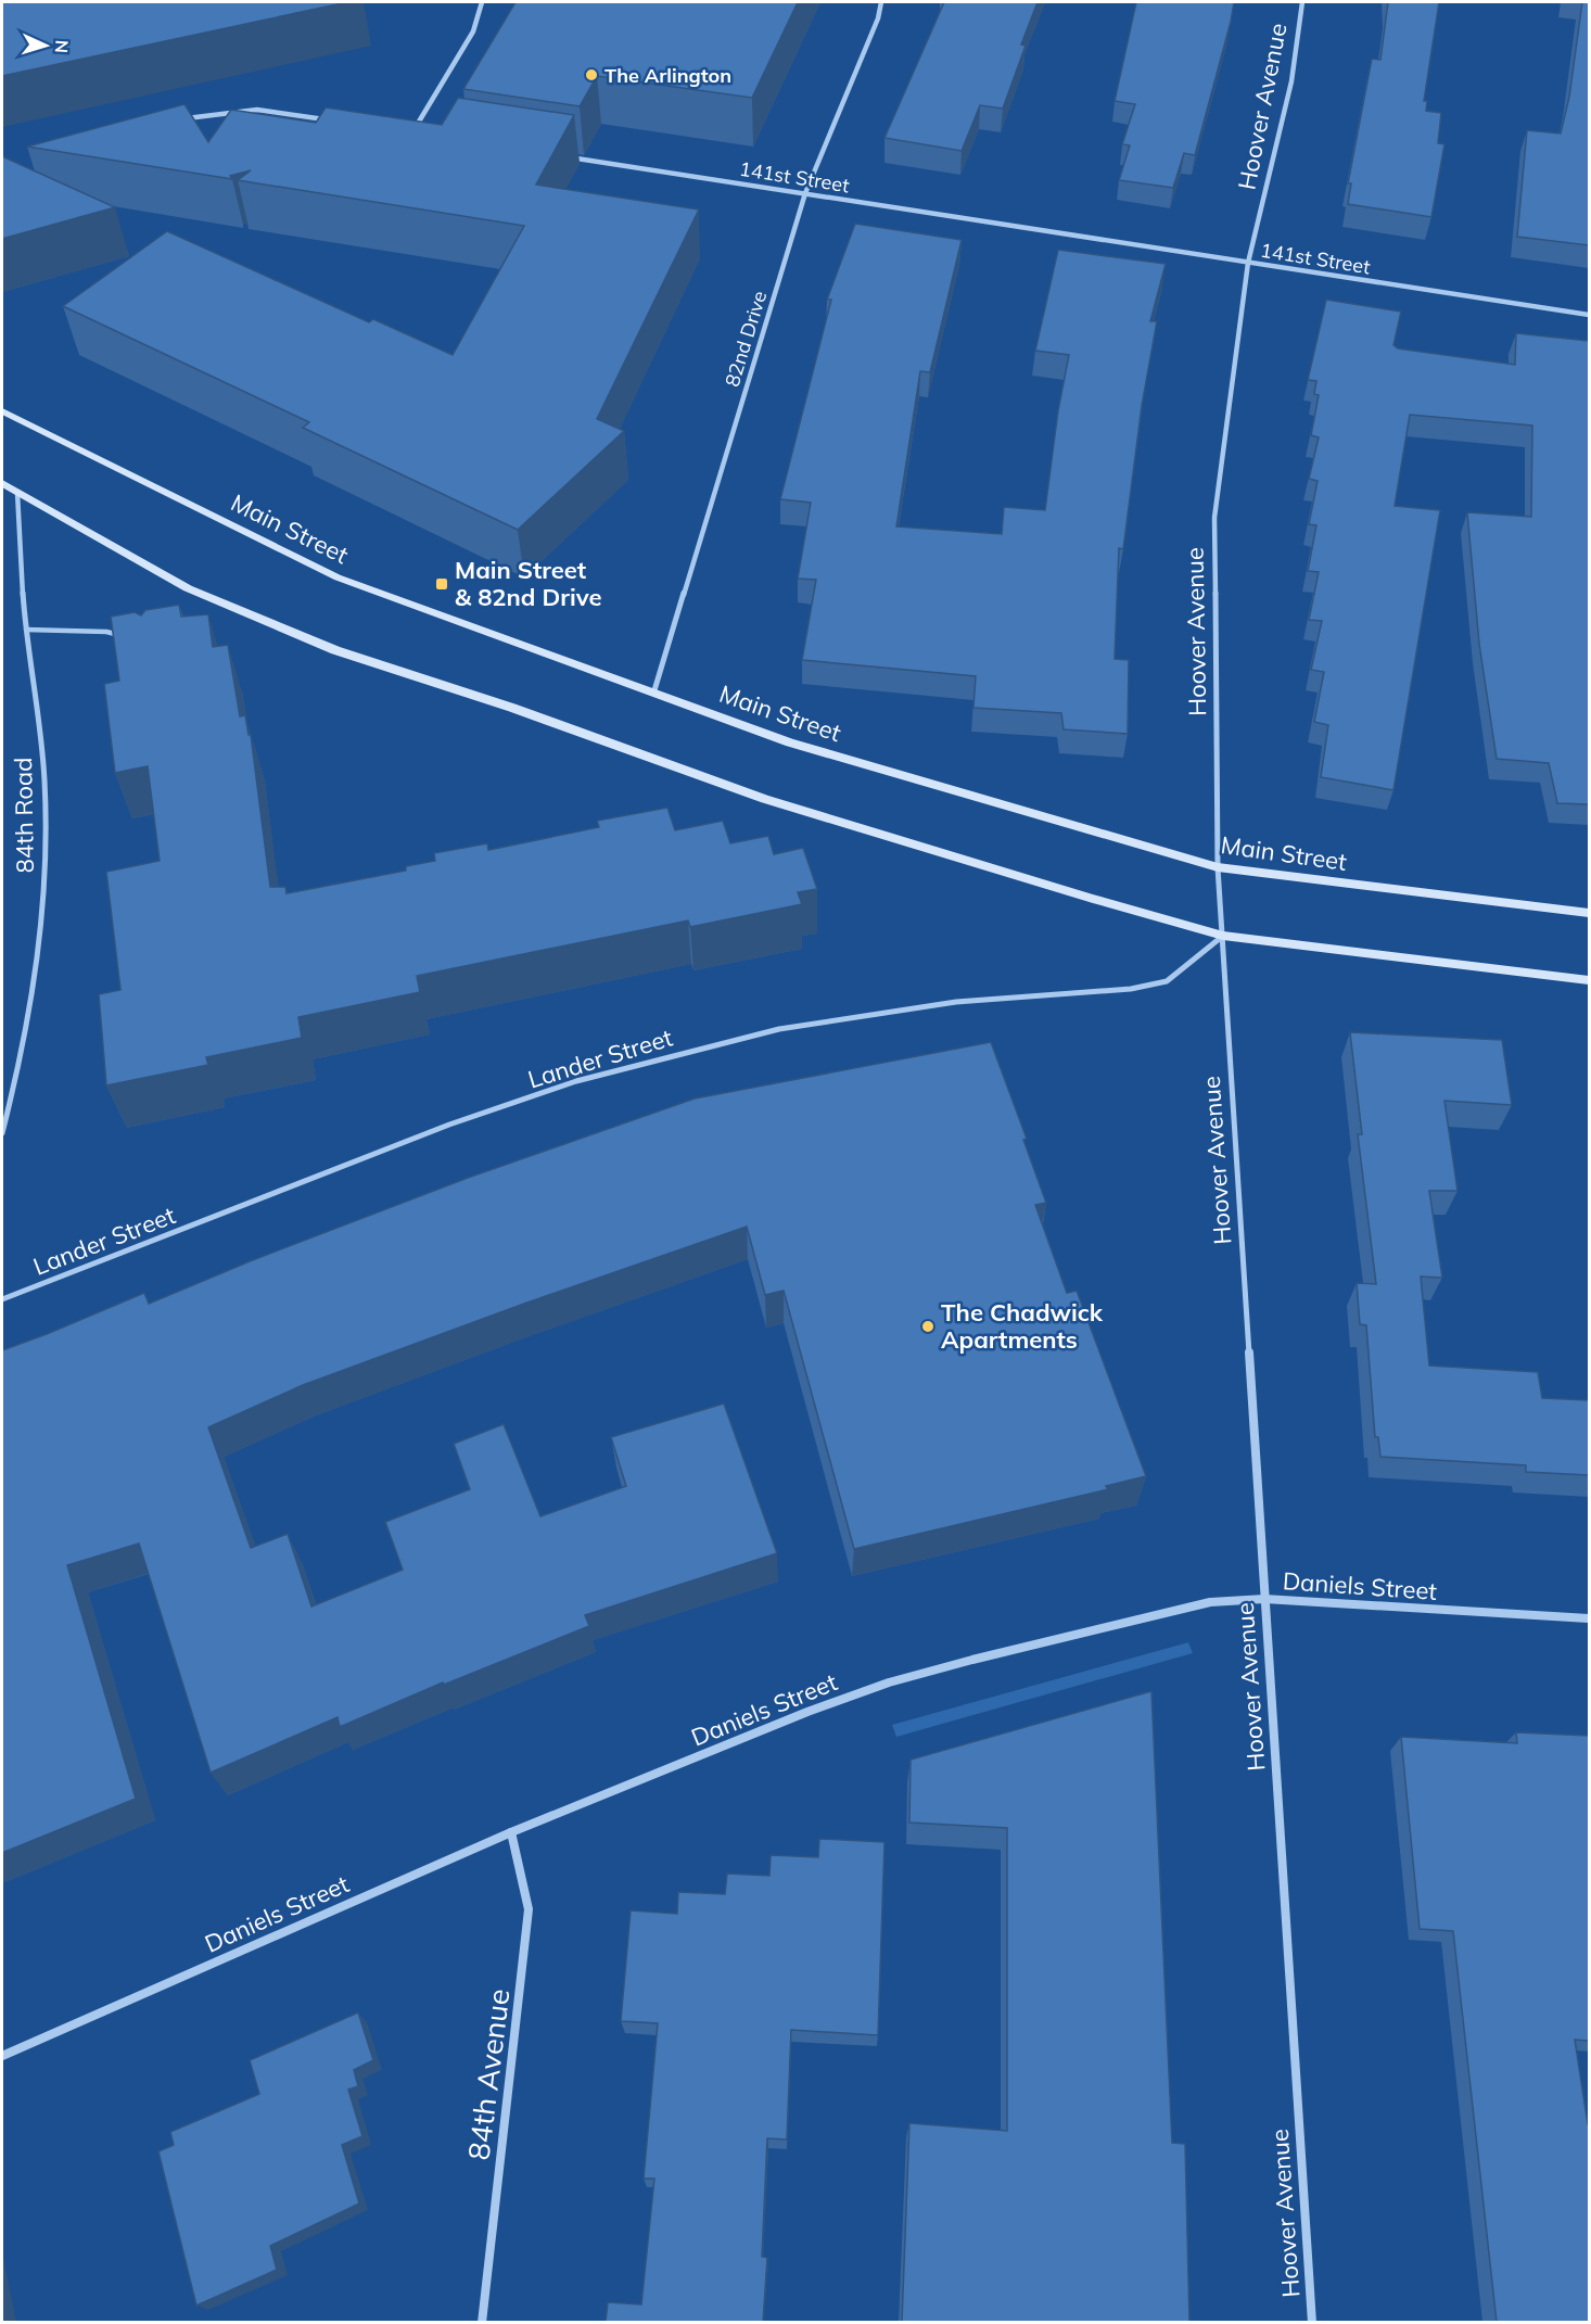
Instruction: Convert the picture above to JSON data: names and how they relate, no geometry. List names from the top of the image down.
{
  "streets": {
    "main road": ["Main Street"],
    "street": [
      "Hoover Avenue",
      "141st Street",
      "82nd Drive",
      "84th Road",
      "Lander Street",
      "Daniels Street",
      "84th Avenue"
    ]
  },
  "crossings": [
    ["Hoover Avenue", "141st Street"],
    ["Hoover Avenue", "Main Street"],
    ["Hoover Avenue", "Lander Street"],
    ["Hoover Avenue", "Daniels Street"],
    ["141st Street", "82nd Drive"],
    ["82nd Drive", "Main Street"],
    ["Daniels Street", "84th Avenue"]
  ],
  "places": {
    "other": ["The Arlington", "The Chadwick Apartments"],
    "transit": ["Main Street & 82nd Drive"]
  },
  "north": "right"
}
